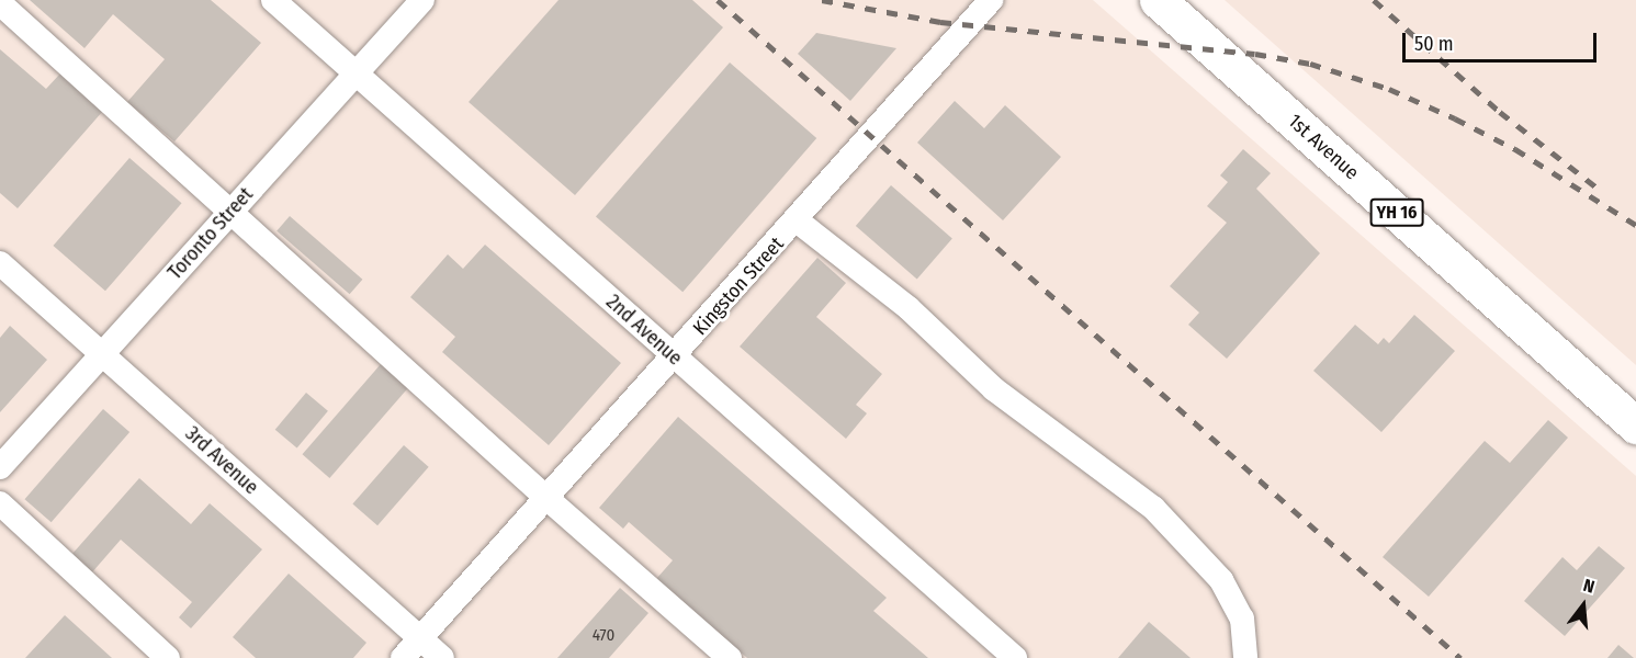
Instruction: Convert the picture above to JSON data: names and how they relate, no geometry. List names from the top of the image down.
{
  "streets": {
    "highway": ["1st Avenue", "YH 16"],
    "street": [
      "Toronto Street",
      "Kingston Street",
      "2nd Avenue",
      "3rd Avenue"
    ]
  },
  "crossings": [
    ["Toronto Street", "2nd Avenue"],
    ["Toronto Street", "3rd Avenue"],
    ["Kingston Street", "2nd Avenue"],
    ["Kingston Street", "3rd Avenue"]
  ],
  "house_numbers": ["470"],
  "scale_bar": "50 m",
  "north": "top"
}
